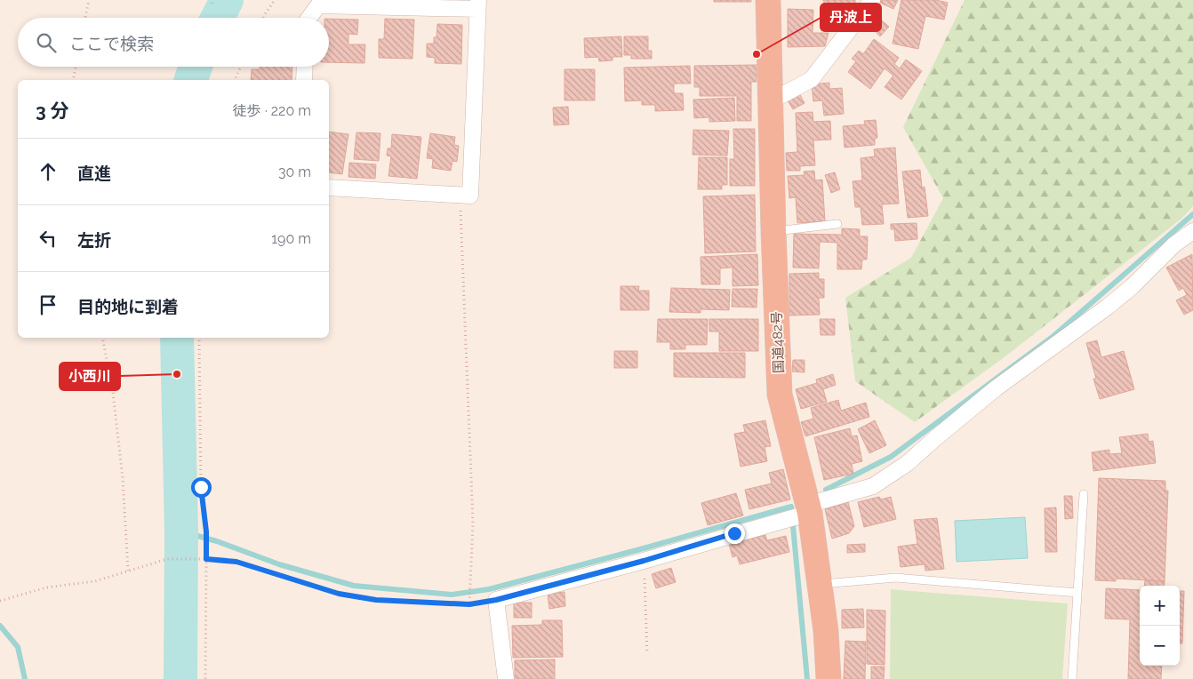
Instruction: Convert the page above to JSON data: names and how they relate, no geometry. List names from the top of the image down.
{
  "streets": {
    "highway": ["国道482号"]
  },
  "places": ["丹波上", "小西川"],
  "page": {
    "search": "ここで検索",
    "heading": ["3 分", "徒歩 · 220 m"],
    "list": [
      ["直進", "30 m"],
      ["左折", "190 m"],
      "目的地に到着"
    ],
    "map_buttons": ["+", "−"]
  }
}
